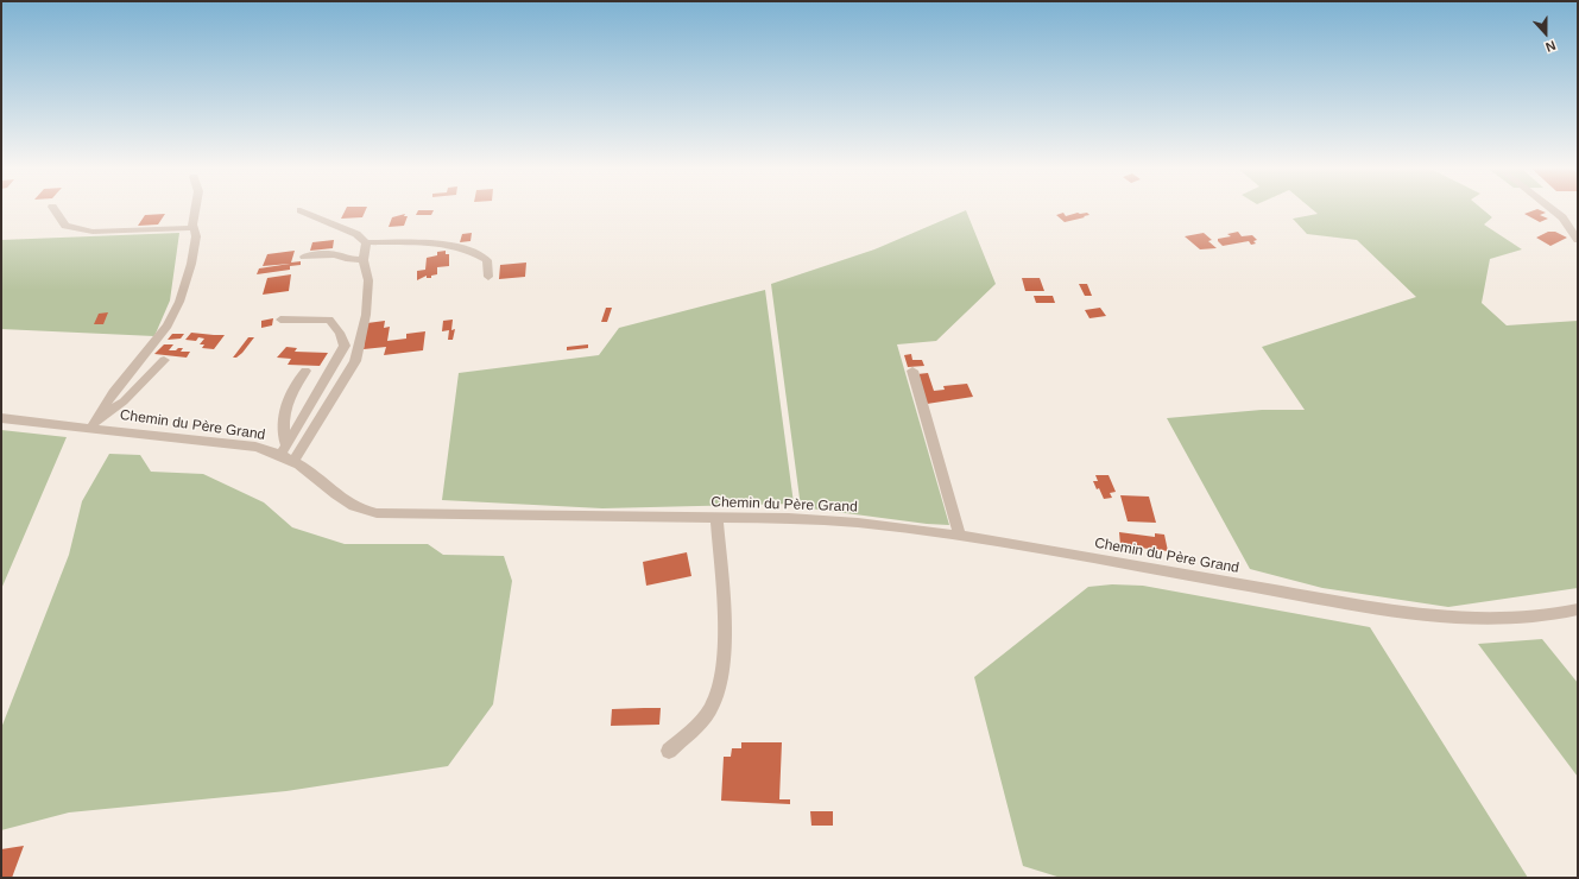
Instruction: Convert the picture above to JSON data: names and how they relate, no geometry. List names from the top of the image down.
{
  "streets": {
    "street": ["Chemin du Père Grand"]
  },
  "north": "bottom"
}
